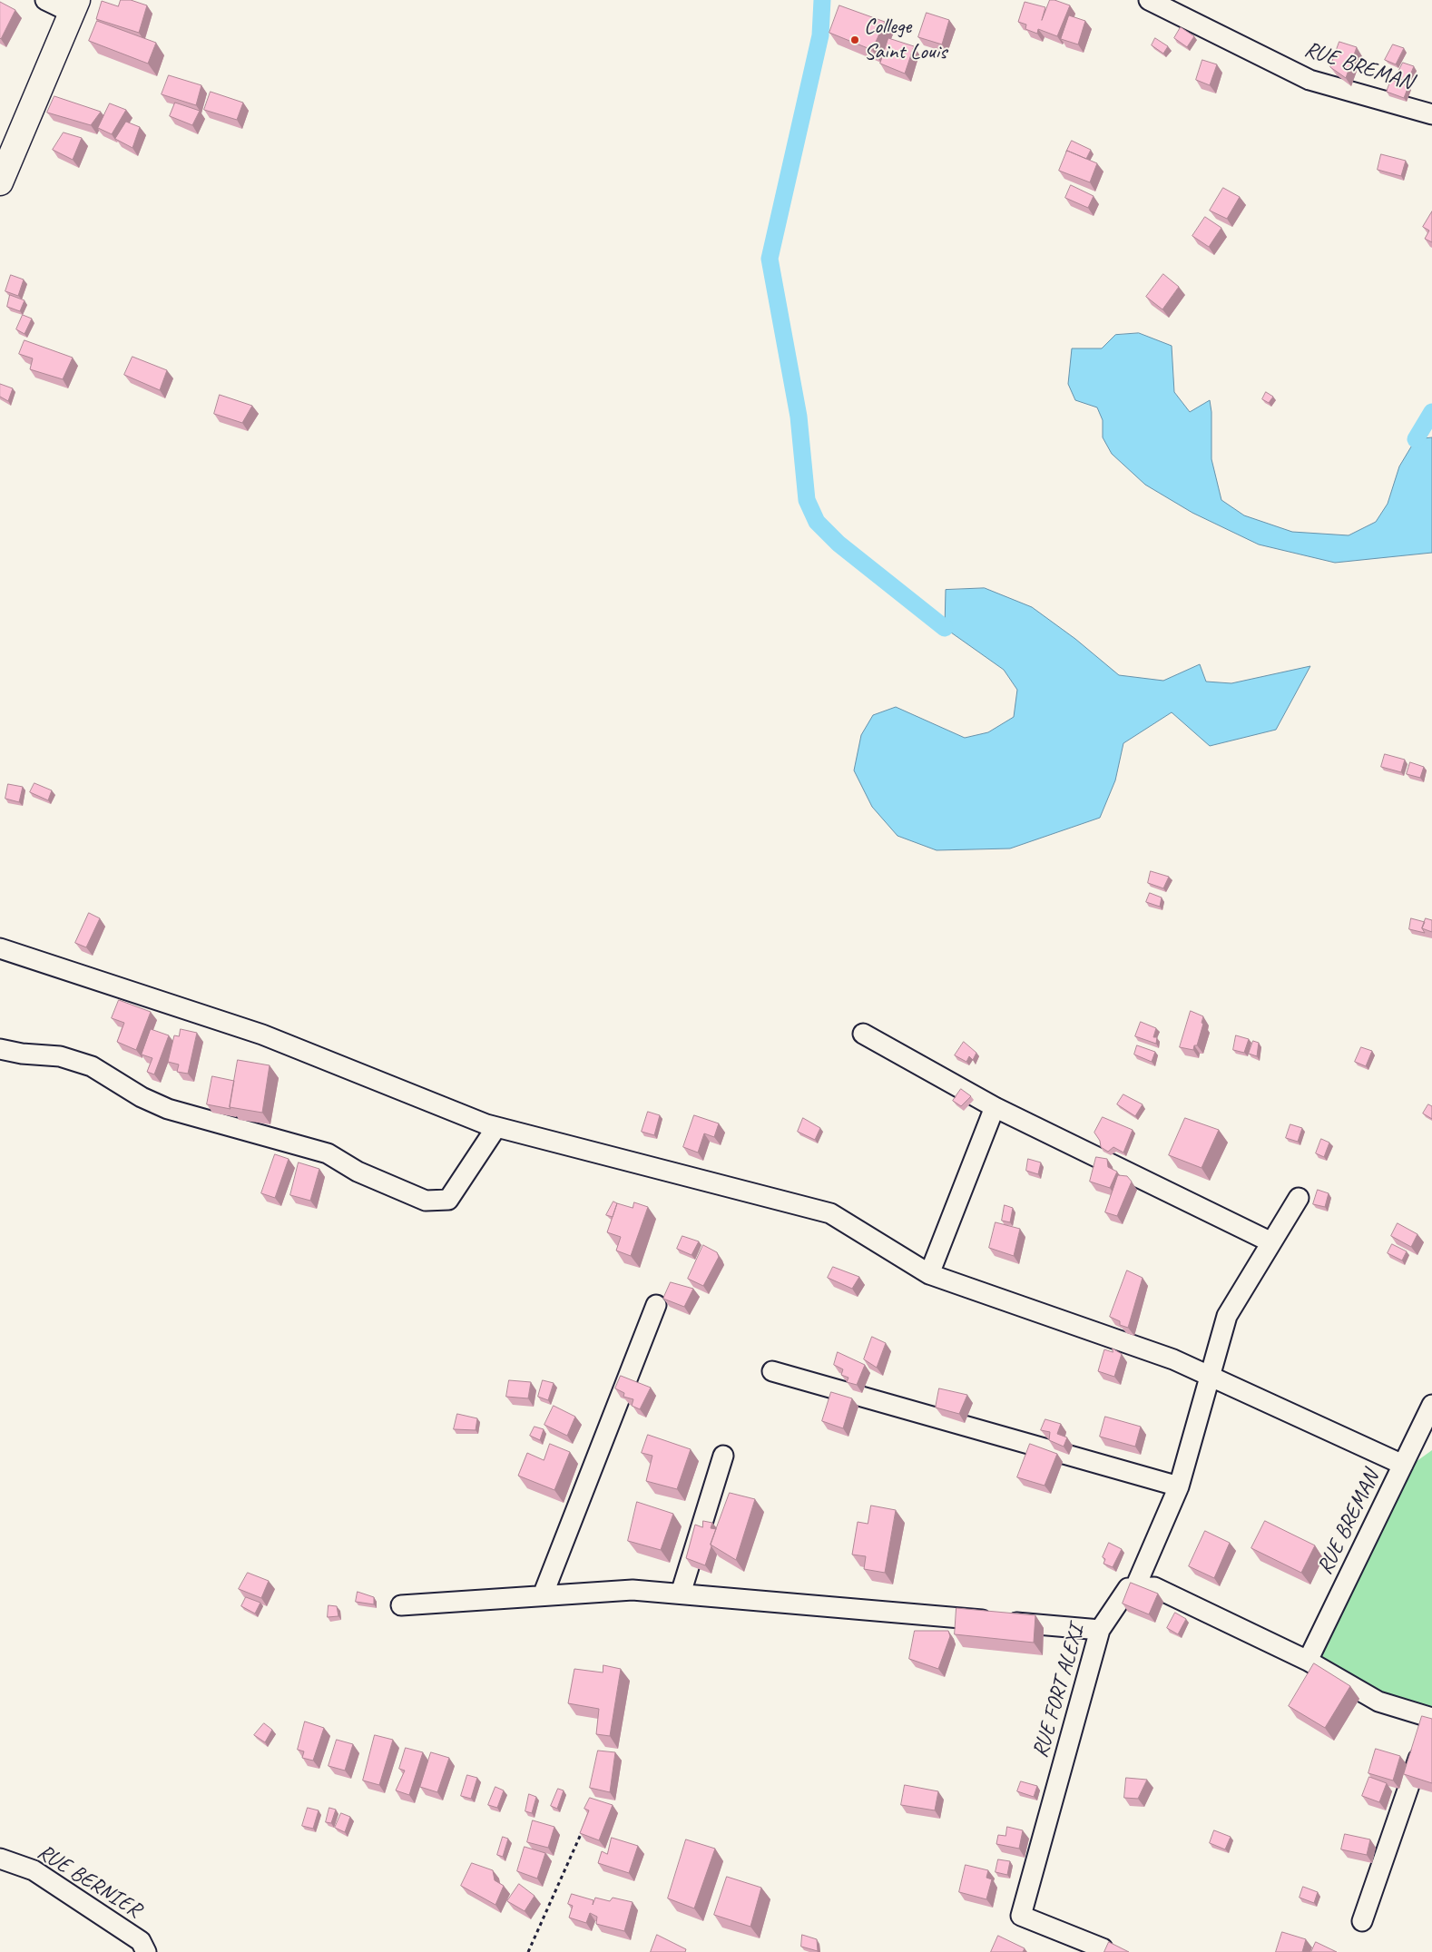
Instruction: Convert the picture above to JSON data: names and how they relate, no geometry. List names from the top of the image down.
{
  "streets": {
    "street": ["RUE BREMAN", "RUE FORT ALEXI", "RUE BERNIER"]
  },
  "places": ["College Saint Louis"]
}
